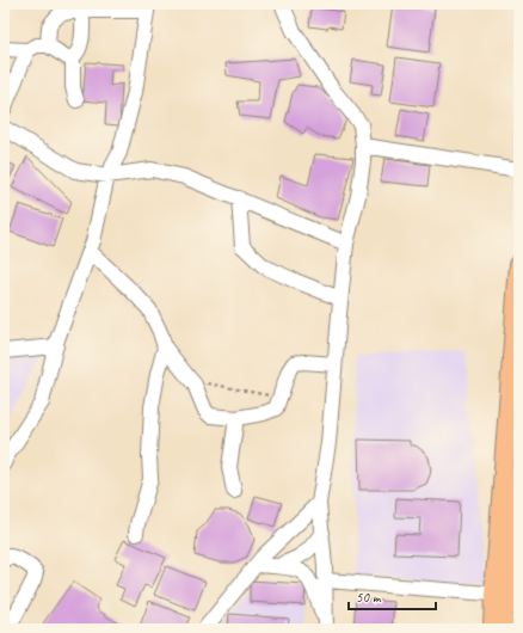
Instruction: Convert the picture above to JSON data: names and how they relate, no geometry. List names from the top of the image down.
{
  "scale_bar": "50 m"
}
